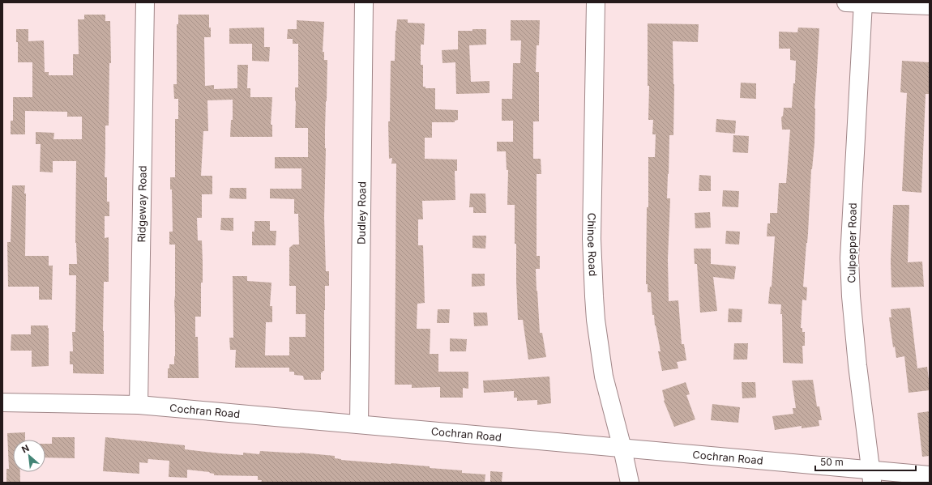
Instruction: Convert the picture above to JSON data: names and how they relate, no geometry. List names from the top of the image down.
{
  "streets": {
    "street": [
      "Ridgeway Road",
      "Dudley Road",
      "Culpepper Road",
      "Chinoe Road",
      "Cochran Road"
    ]
  },
  "crossings": [
    ["Ridgeway Road", "Cochran Road"],
    ["Dudley Road", "Cochran Road"],
    ["Culpepper Road", "Cochran Road"],
    ["Chinoe Road", "Cochran Road"]
  ],
  "scale_bar": "50 m",
  "north": "top left"
}
